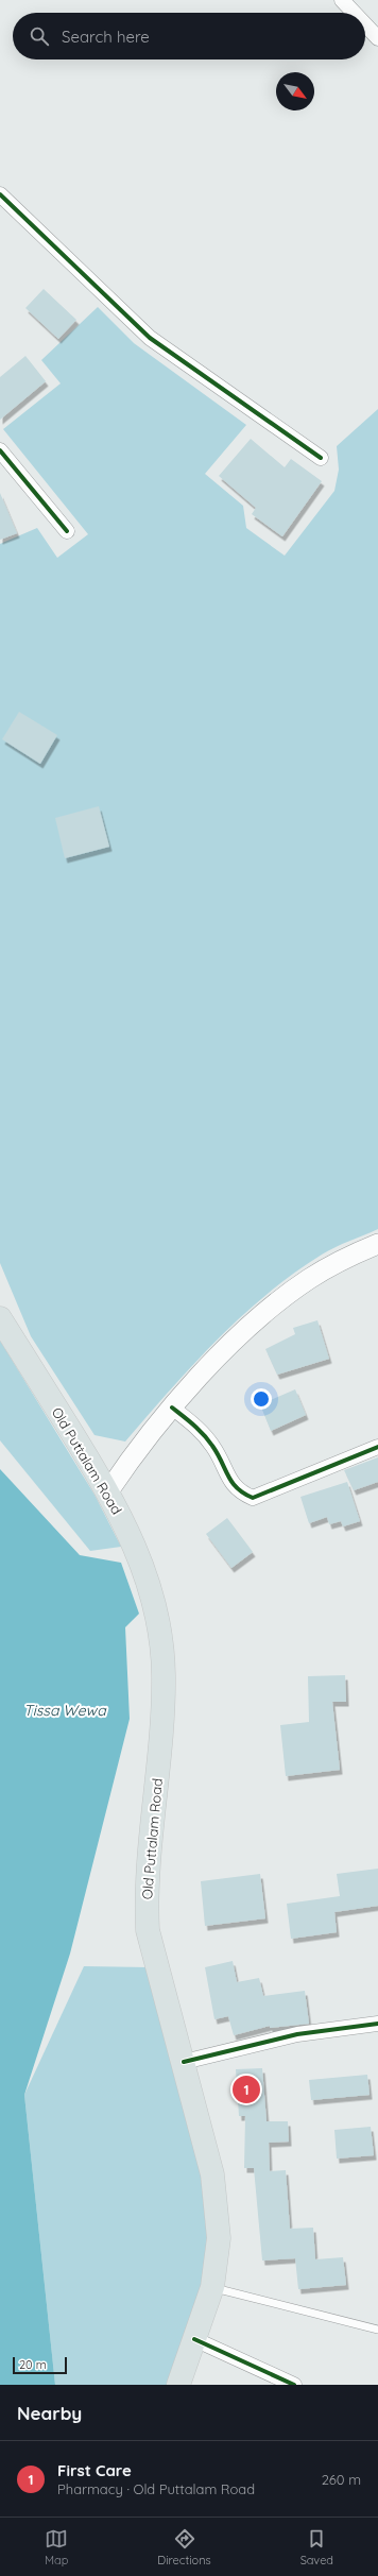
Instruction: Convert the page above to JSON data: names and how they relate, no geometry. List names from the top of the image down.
{
  "streets": {
    "main road": ["Old Puttalam Road"]
  },
  "water": ["Tissa Wewa"],
  "scale_bar": "20 m",
  "north": "bottom right",
  "page": {
    "search": "Search here",
    "pins": "1",
    "scale": "20 m",
    "heading": "Nearby",
    "list": [
      {
        "mark": "1",
        "name": "First Care",
        "note": "Pharmacy · Old Puttalam Road",
        "value": "260 m"
      }
    ],
    "nav": ["Map", "Directions", "Saved"]
  }
}
